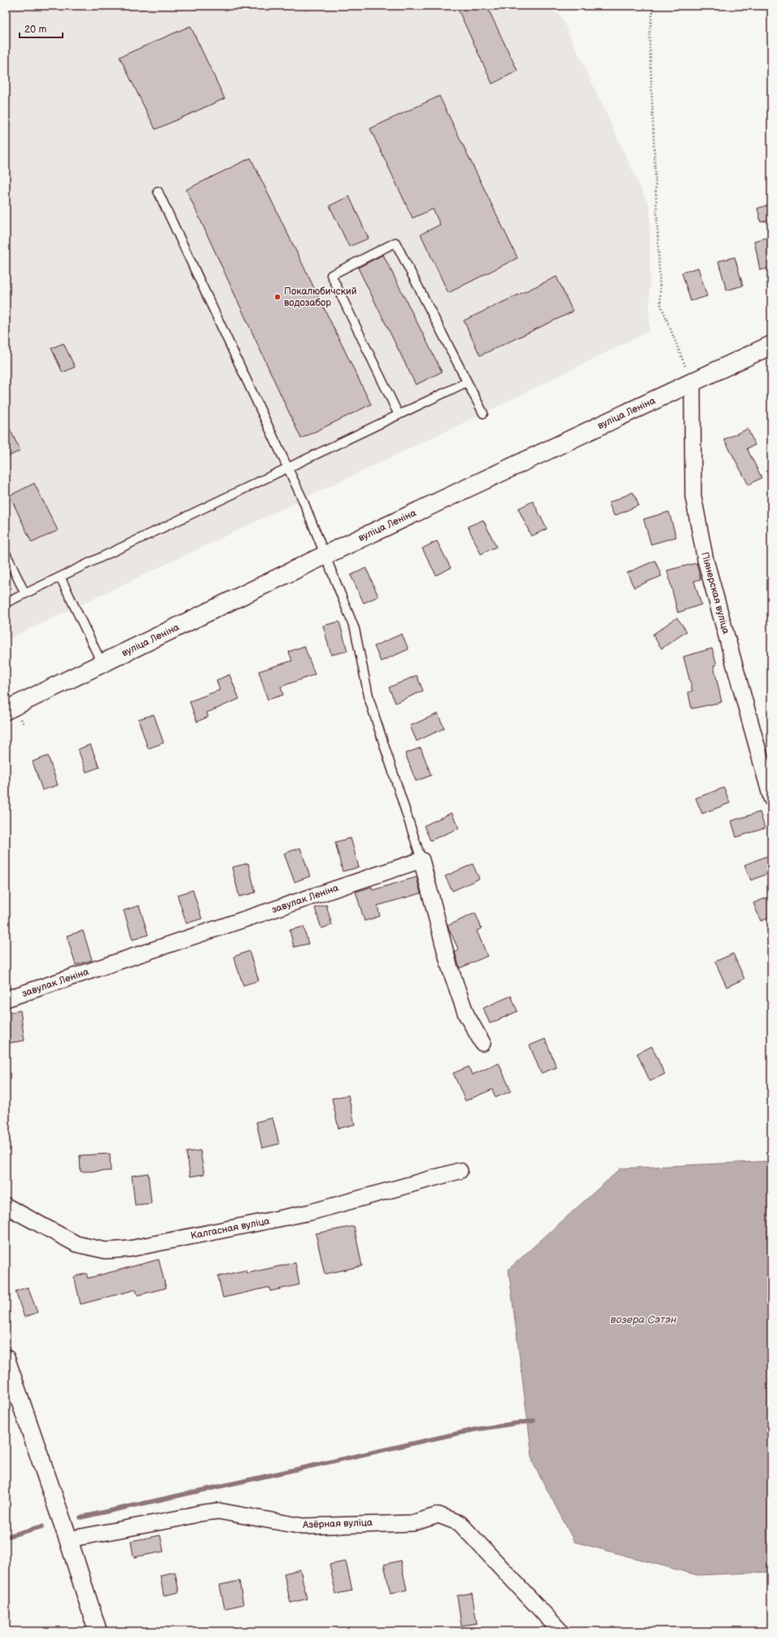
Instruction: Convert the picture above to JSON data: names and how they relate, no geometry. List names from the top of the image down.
{
  "streets": {
    "main road": ["вуліца Леніна"],
    "street": [
      "Піянерская вуліца",
      "завулак Леніна",
      "Калгасная вуліца",
      "Азёрная вуліца"
    ]
  },
  "crossings": [
    ["вуліца Леніна", "Піянерская вуліца"]
  ],
  "water": ["возера Сэтэн"],
  "places": ["Покалюбичский водозабор"],
  "scale_bar": "20 m"
}
